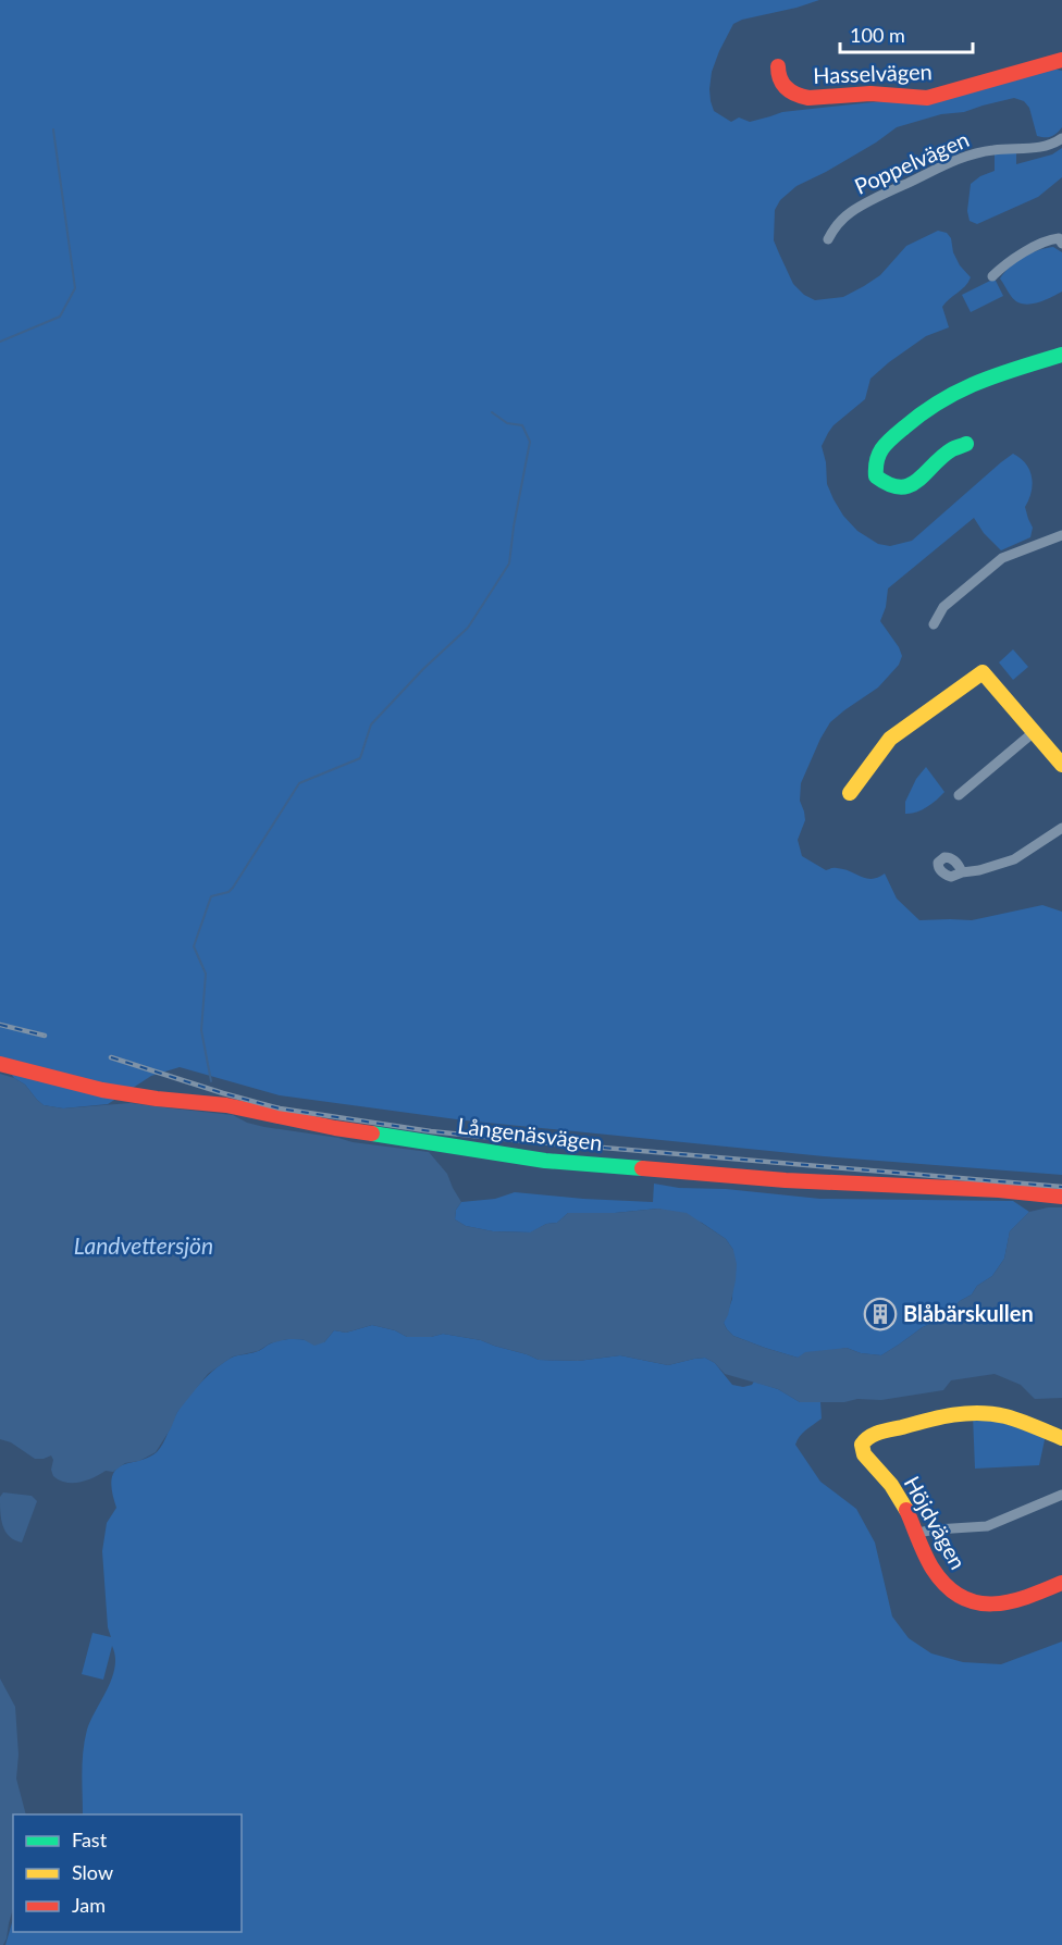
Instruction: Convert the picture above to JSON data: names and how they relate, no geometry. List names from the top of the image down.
{
  "streets": {
    "street": [
      "Hasselvägen",
      "Poppelvägen",
      "Långenäsvägen",
      "Höjdvägen"
    ]
  },
  "water": ["Landvettersjön"],
  "places": {
    "building": ["Blåbärskullen"]
  },
  "legend": ["Fast", "Slow", "Jam"],
  "scale_bar": "100 m"
}
